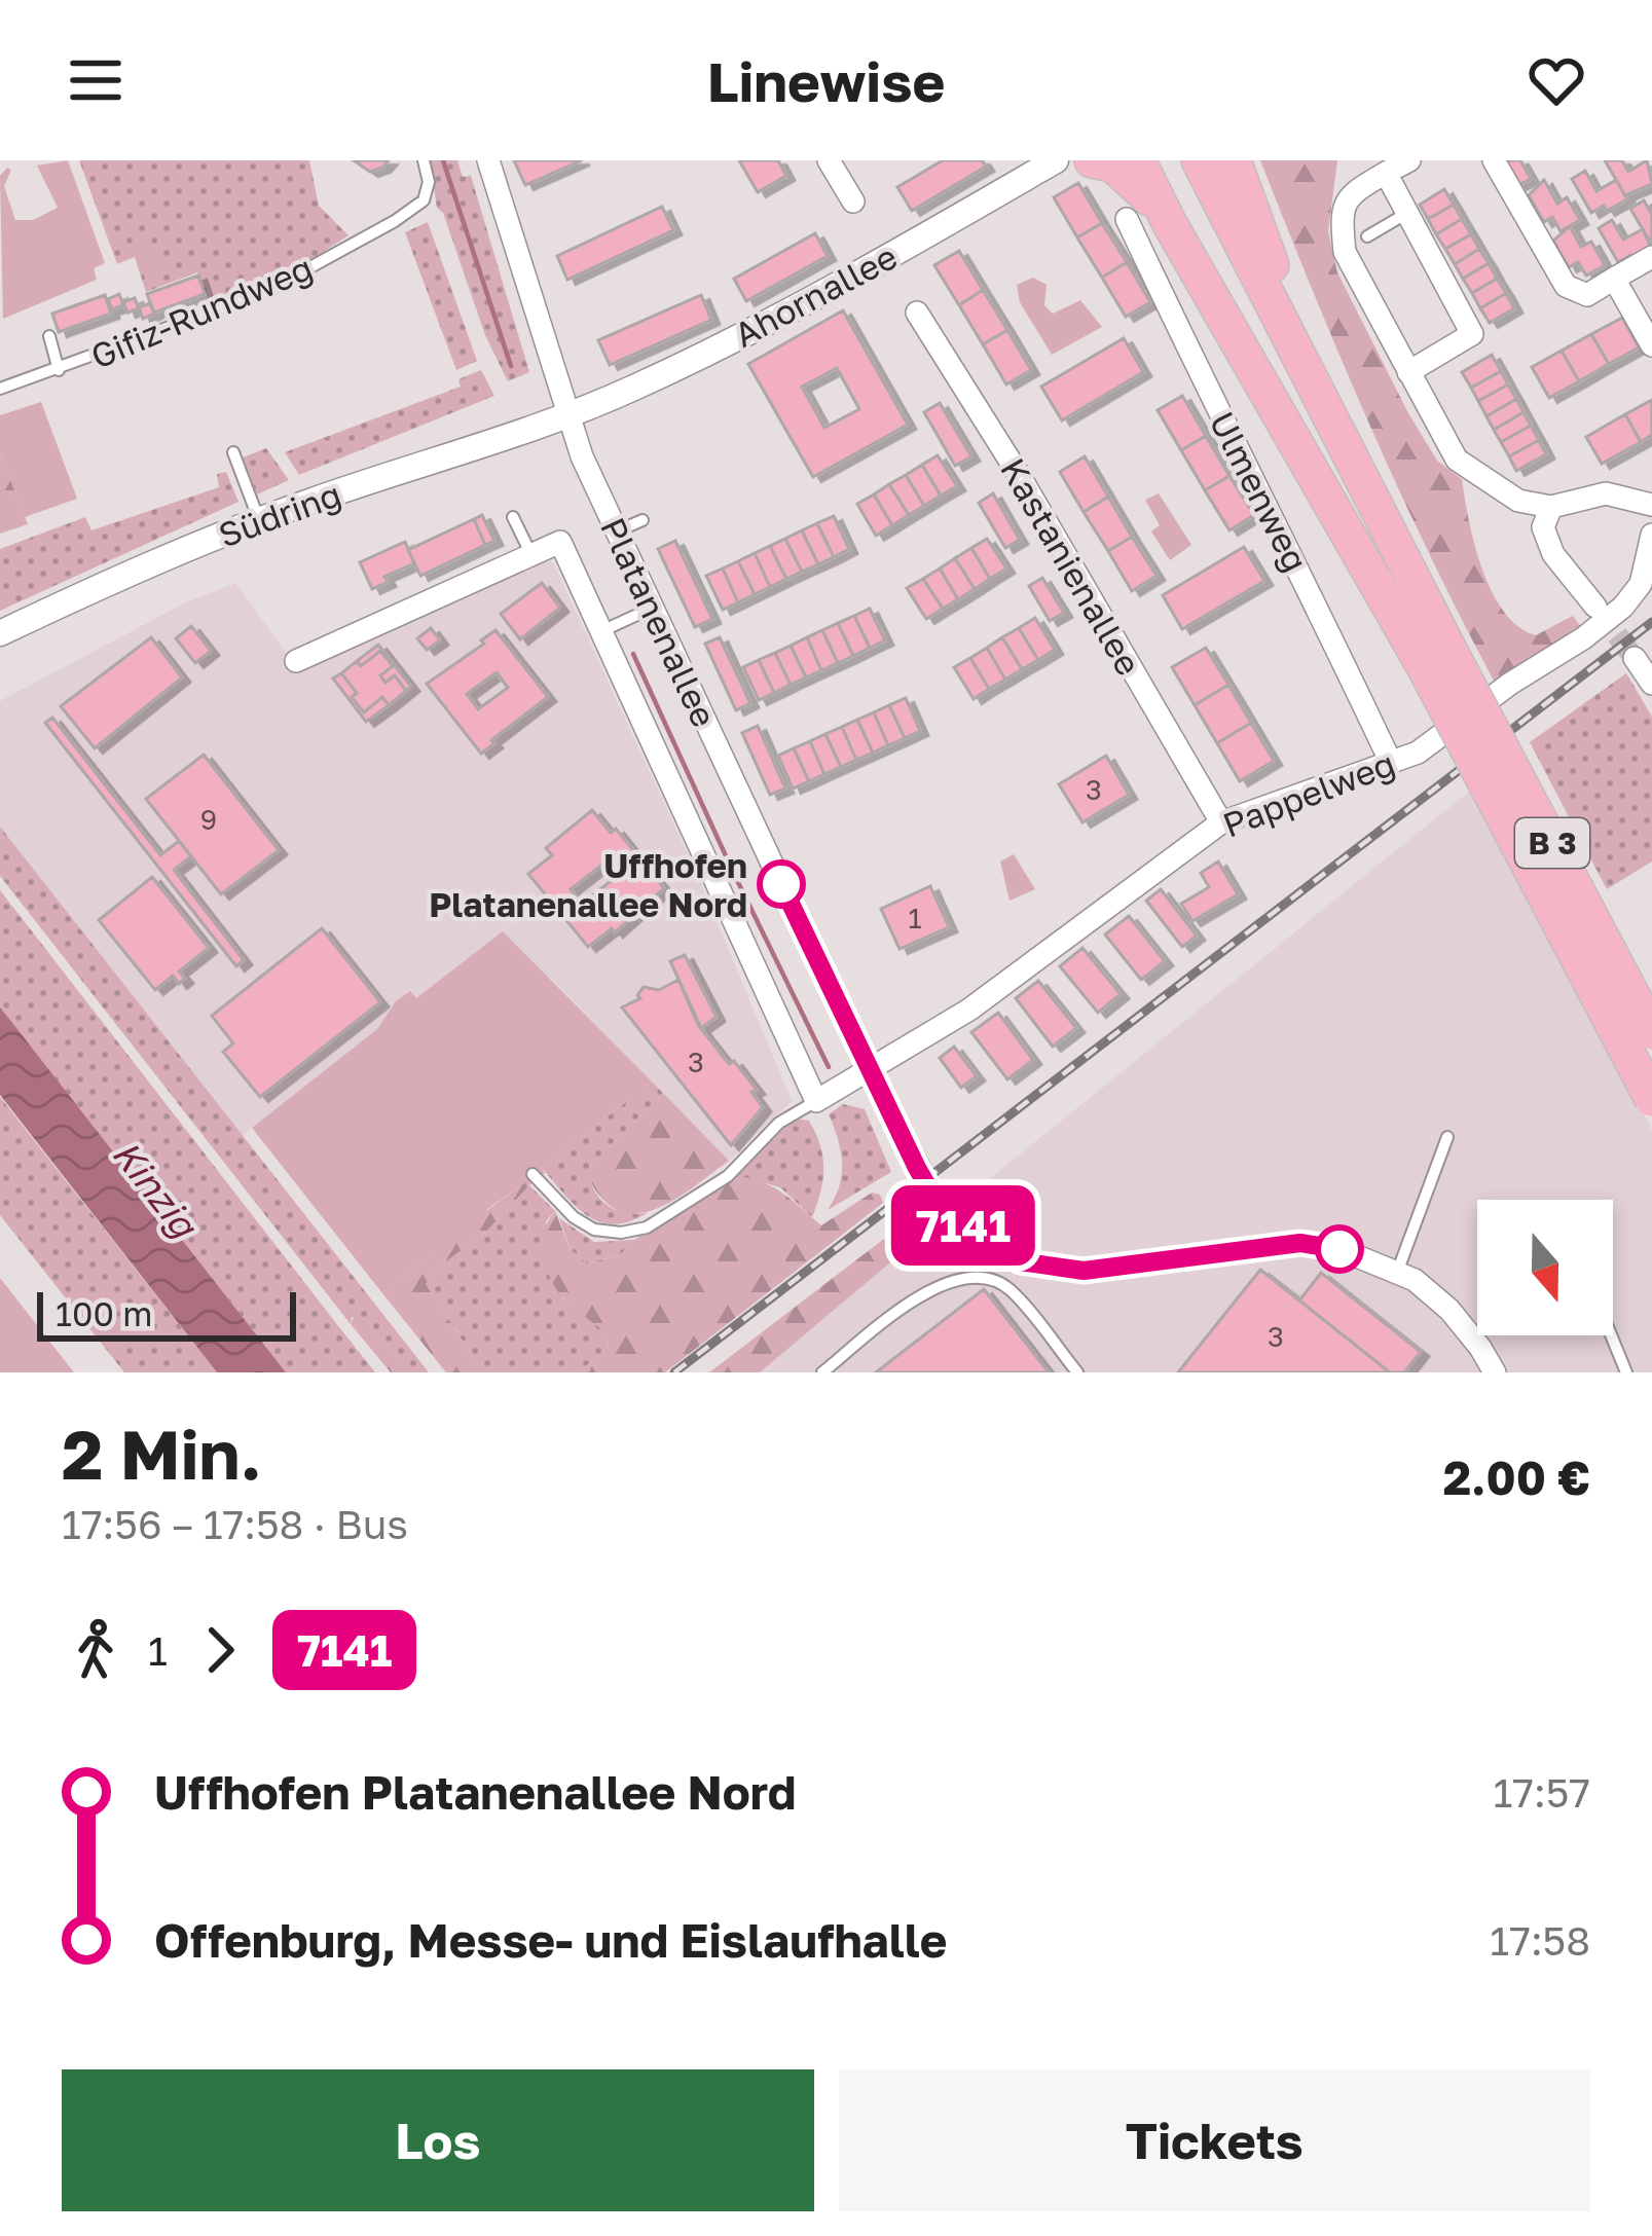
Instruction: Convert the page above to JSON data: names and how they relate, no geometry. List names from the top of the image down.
{
  "streets": {
    "highway": ["B 3"],
    "street": [
      "Ahornallee",
      "Ulmenweg",
      "Südring",
      "Kastanienallee",
      "Platanenallee",
      "Pappelweg"
    ],
    "lane": ["Gifiz-Rundweg"]
  },
  "crossings": [
    ["Ahornallee", "Südring"],
    ["Ahornallee", "Platanenallee"],
    ["Ulmenweg", "Pappelweg"],
    ["Südring", "Platanenallee"],
    ["Kastanienallee", "Pappelweg"],
    ["Platanenallee", "Pappelweg"]
  ],
  "water": ["Kinzig"],
  "places": ["Uffhofen Platanenallee Nord"],
  "lines": ["bus line 7141"],
  "house_numbers": [
    "3",
    "9",
    "1",
    "3",
    "3"
  ],
  "scale_bar": "100 m",
  "north": "bottom",
  "page": {
    "header": "Linewise",
    "on_map": "7141",
    "scale": "100 m",
    "heading": ["2 Min.", "17:56 – 17:58 · Bus", "2.00 €"],
    "legs": ["1", "7141"],
    "list": [
      {
        "name": "Uffhofen Platanenallee Nord",
        "value": "17:57"
      },
      {
        "name": "Offenburg, Messe- und Eislaufhalle",
        "value": "17:58"
      }
    ],
    "buttons": ["Los", "Tickets"]
  }
}
